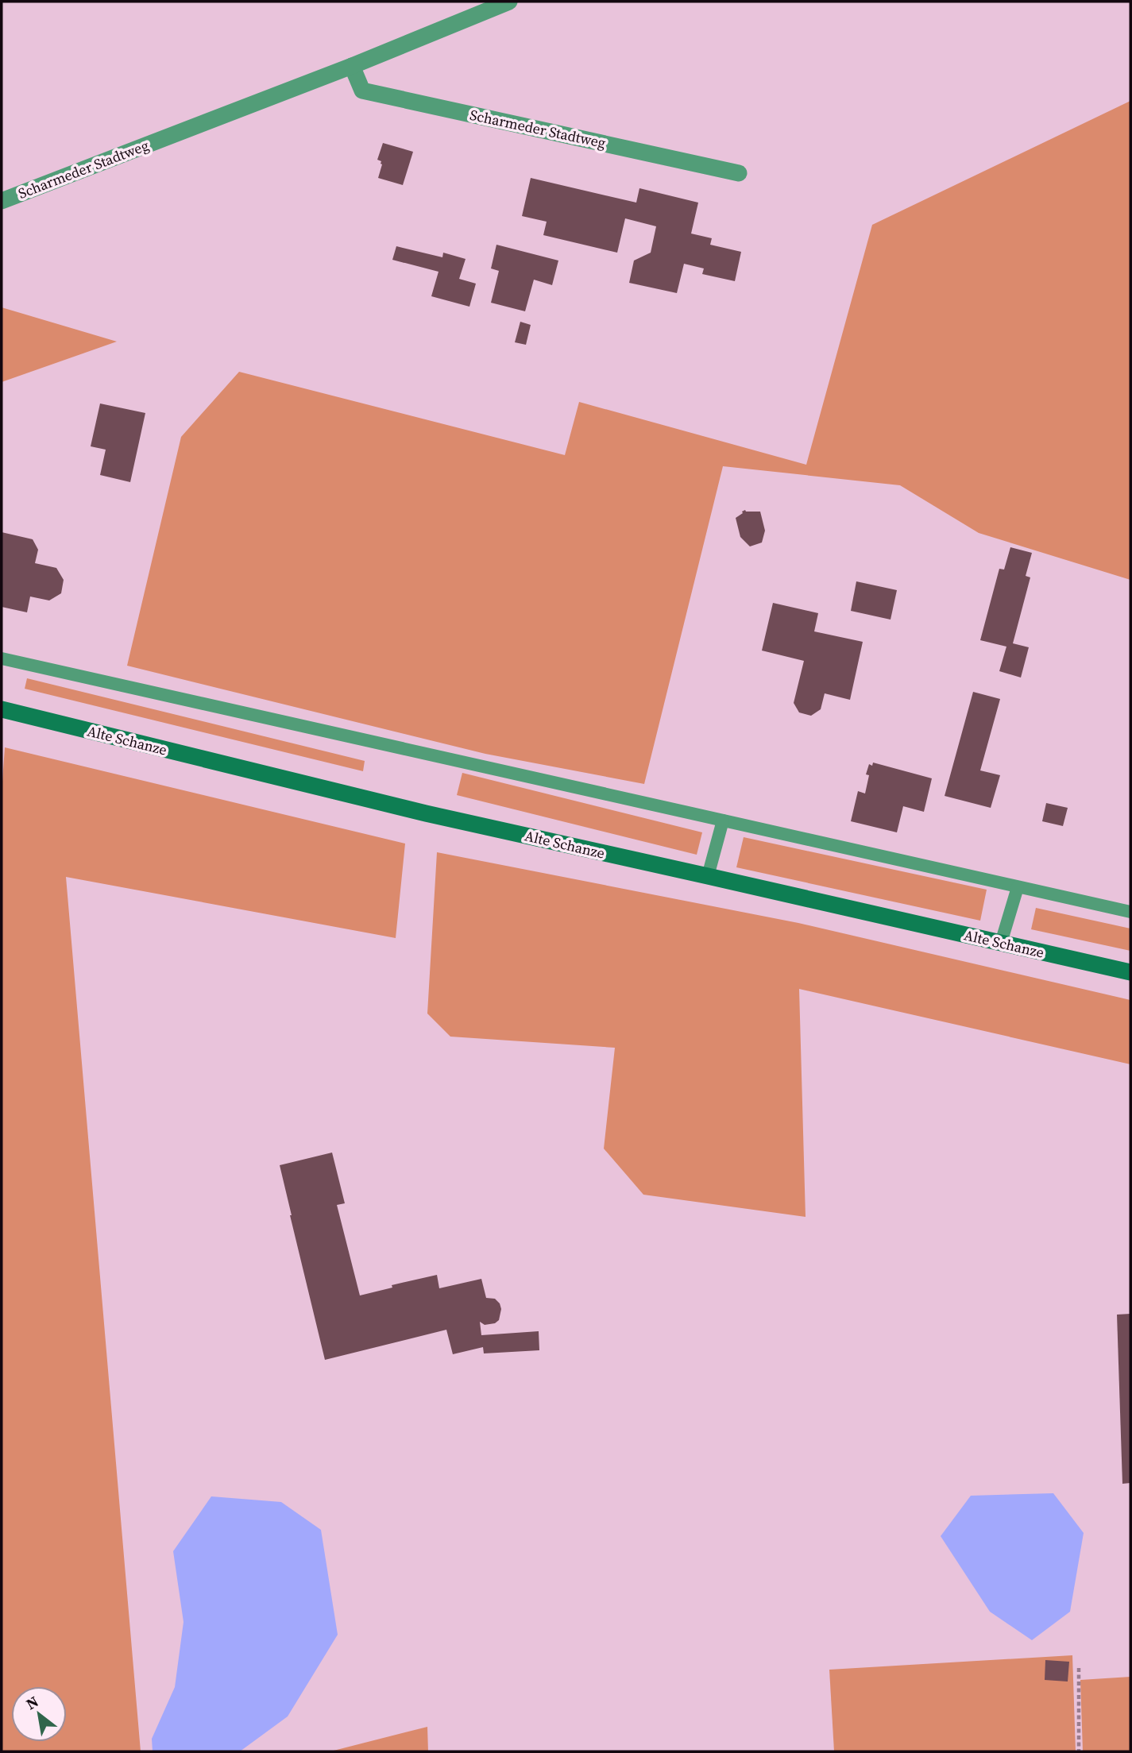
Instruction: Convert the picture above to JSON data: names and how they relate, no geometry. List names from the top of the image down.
{
  "streets": {
    "street": ["Scharmeder Stadtweg", "Alte Schanze"]
  },
  "north": "top left"
}
